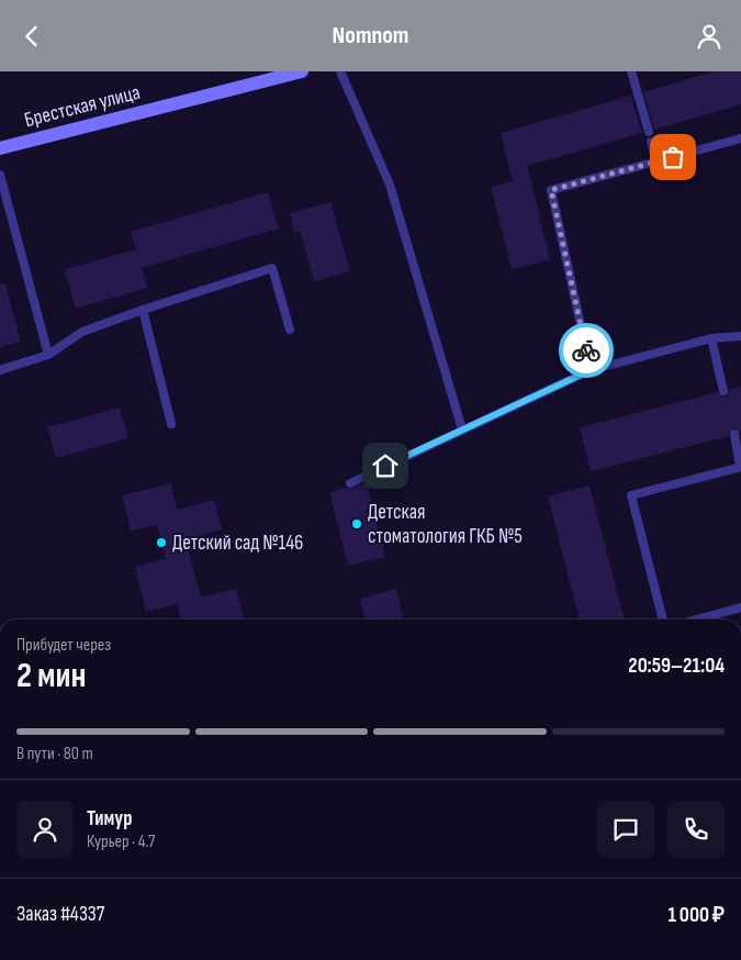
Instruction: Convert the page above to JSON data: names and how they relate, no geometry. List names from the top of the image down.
{
  "streets": {
    "main road": ["Брестская улица"]
  },
  "places": ["Детская стоматология ГКБ №5", "Детский сад №146"],
  "page": {
    "header": "Nomnom",
    "heading": ["2 мин", "Прибудет через", "20:59–21:04"],
    "panel": [
      "Тимур",
      "Курьер · 4.7",
      "Заказ #4337",
      "1 000 ₽"
    ],
    "bar": "В пути · 80 m"
  }
}
